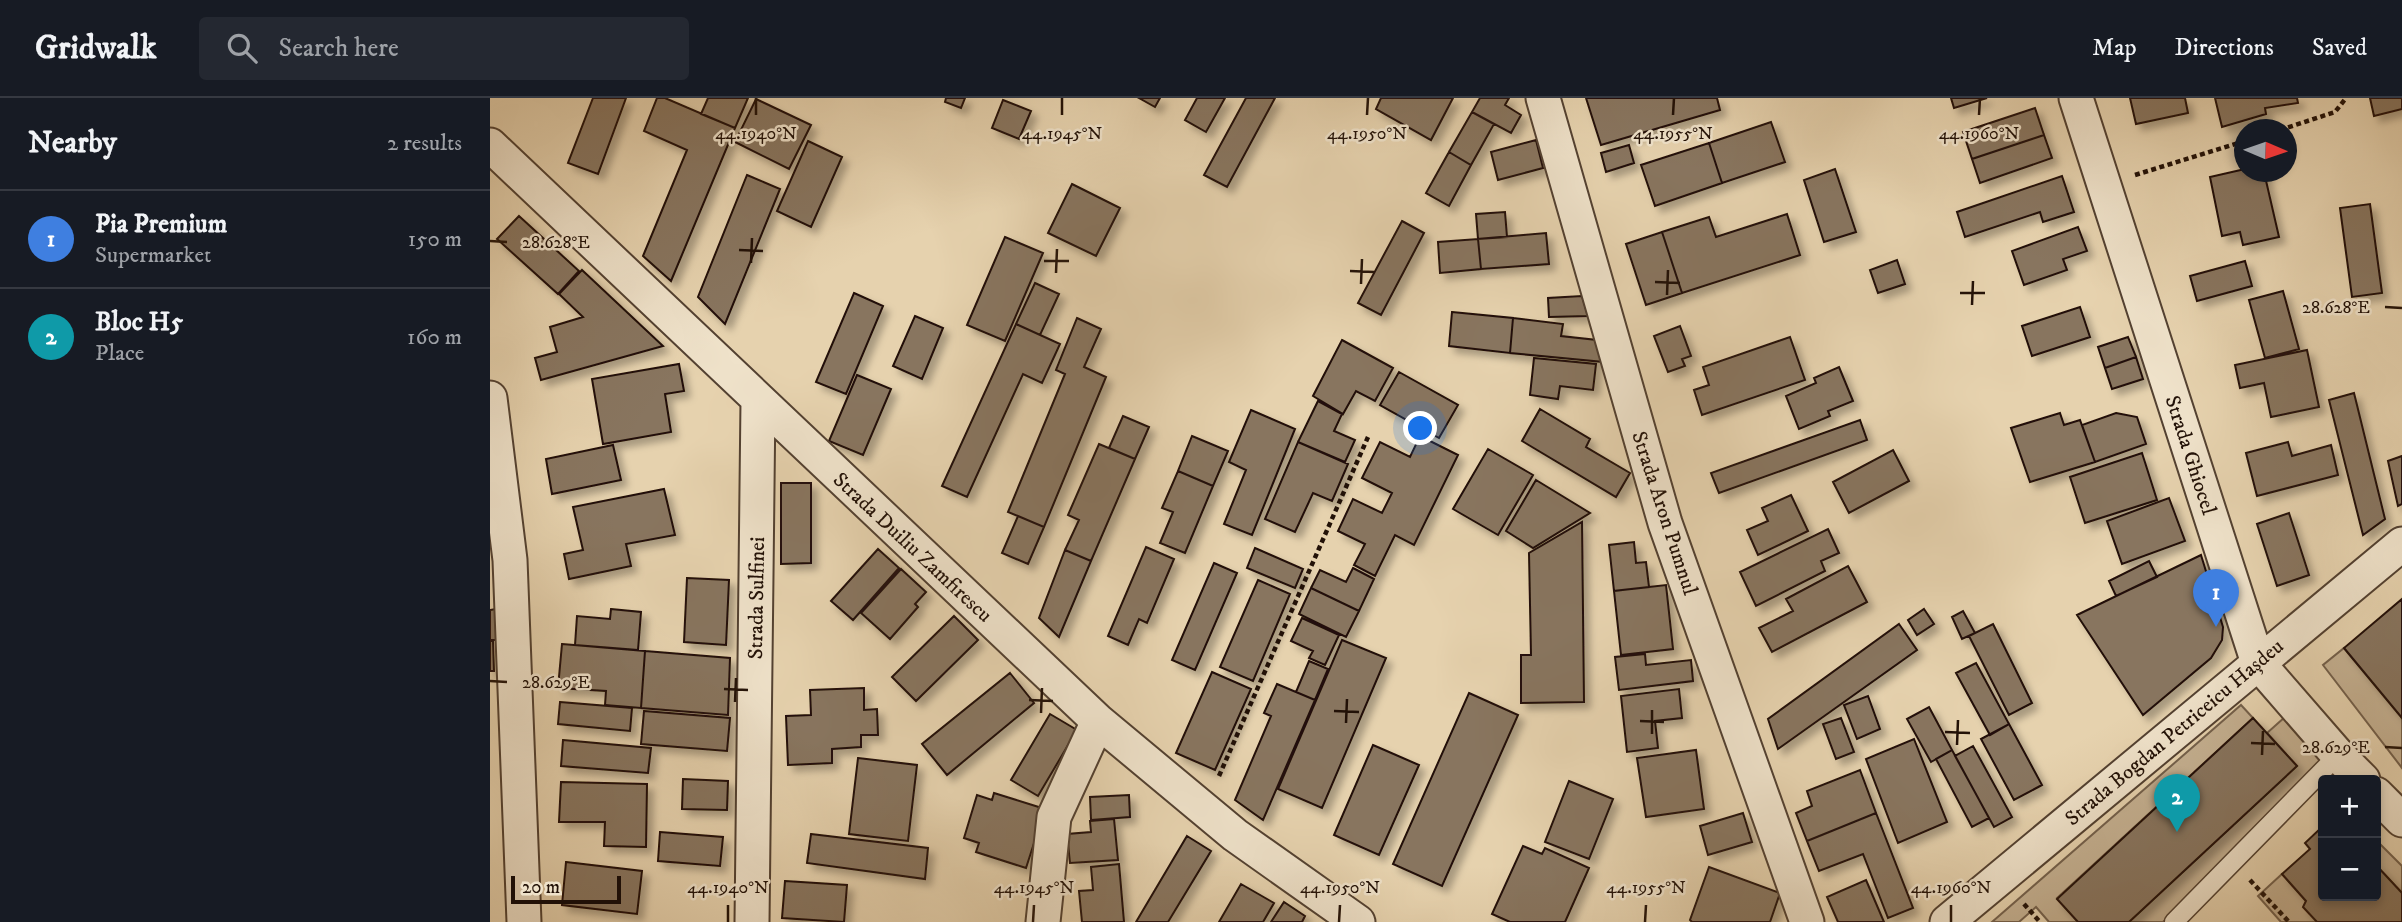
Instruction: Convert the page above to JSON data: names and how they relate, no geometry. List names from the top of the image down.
{
  "streets": {
    "street": [
      "Strada Ghiocel",
      "Strada Aron Pumnul",
      "Strada Duiliu Zamfirescu",
      "Strada Sulfinei",
      "Strada Bogdan Petriceicu Hașdeu"
    ]
  },
  "crossings": [
    ["Strada Ghiocel", "Strada Bogdan Petriceicu Hașdeu"],
    ["Strada Duiliu Zamfirescu", "Strada Sulfinei"]
  ],
  "scale_bar": "20 m",
  "north": "right",
  "page": {
    "header": "Gridwalk",
    "search": "Search here",
    "nav": ["Map", "Directions", "Saved"],
    "heading": ["Nearby", "2 results"],
    "list": [
      {
        "mark": "1",
        "name": "Pia Premium",
        "note": "Supermarket",
        "value": "150 m"
      },
      {
        "mark": "2",
        "name": "Bloc H5",
        "note": "Place",
        "value": "160 m"
      }
    ],
    "pins": ["1", "2"],
    "map_buttons": ["+", "−"],
    "scale": "20 m"
  },
  "coordinates": [
    "44.1940°N",
    "44.1945°N",
    "44.1950°N",
    "44.1955°N",
    "44.1960°N",
    "28.628°E",
    "28.629°E"
  ]
}
